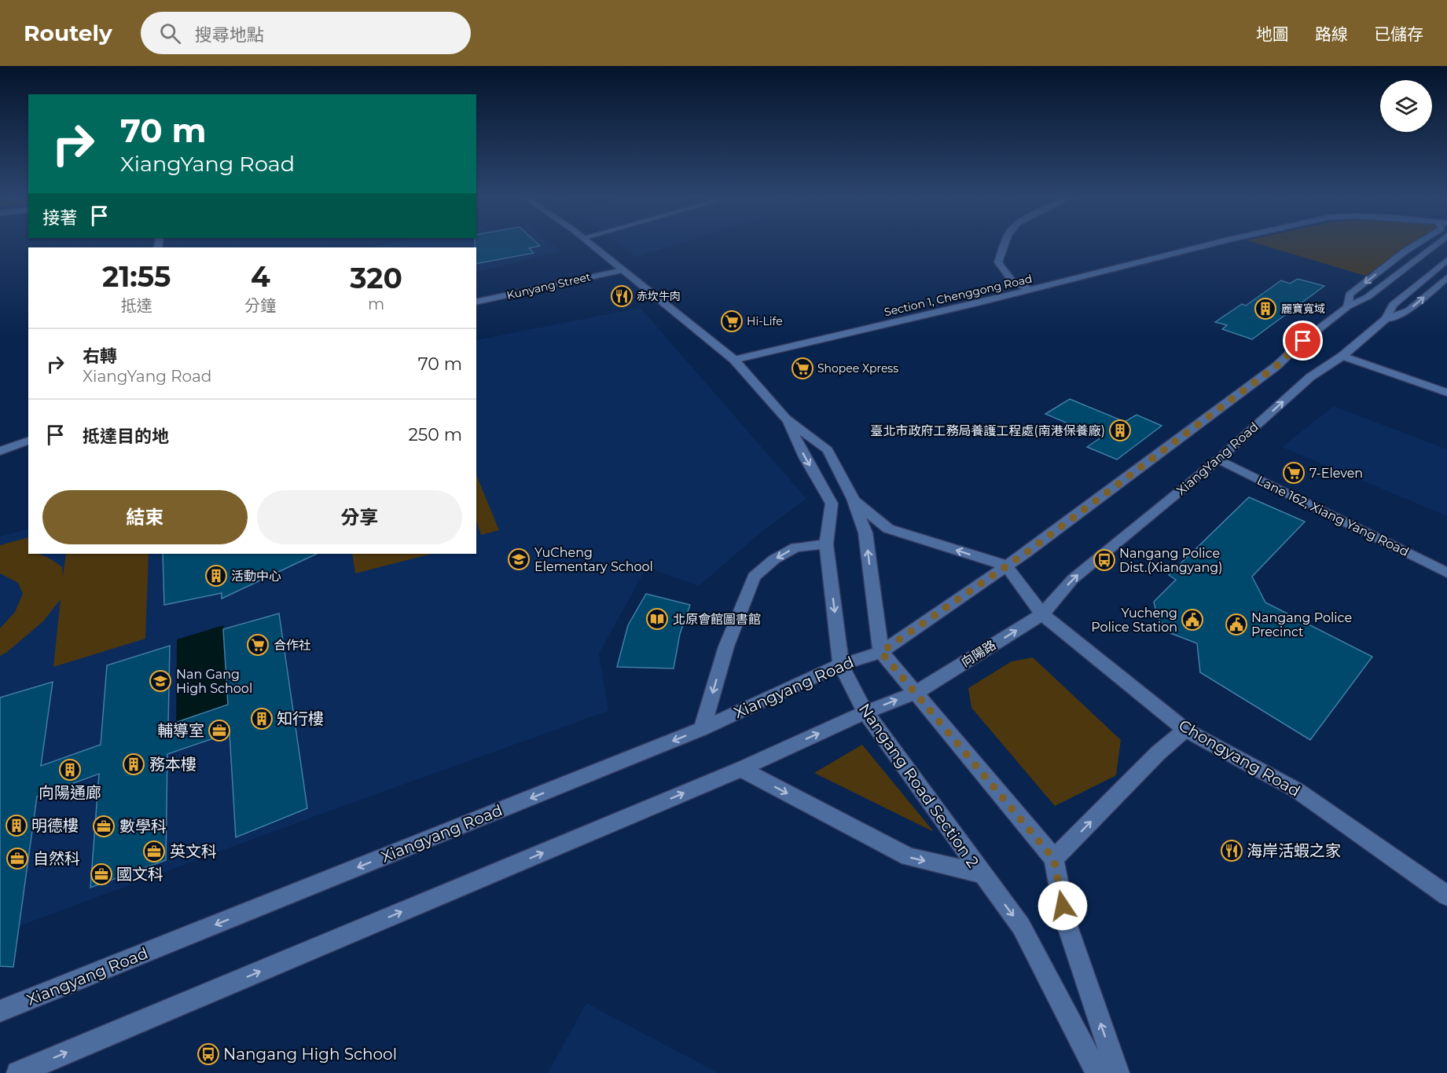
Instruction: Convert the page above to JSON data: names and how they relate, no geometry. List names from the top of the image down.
{
  "streets": {
    "main road": [
      "Kunyang Street",
      "Section 1, Chenggong Road",
      "XiangYang Road",
      "Lane 162, Xiang Yang Road",
      "向陽路",
      "Xiangyang Road",
      "Chongyang Road",
      "Nangang Road Section 2"
    ]
  },
  "crossings": [
    ["XiangYang Road", "Lane 162, Xiang Yang Road"],
    ["XiangYang Road", "向陽路"],
    ["XiangYang Road", "Chongyang Road"],
    ["向陽路", "Chongyang Road"],
    ["Xiangyang Road", "Nangang Road Section 2"]
  ],
  "places": {
    "restaurant": ["赤坎牛肉", "海岸活蝦之家"],
    "building": [
      "麗寶寬域",
      "臺北市政府工務局養護工程處(南港保養廠)",
      "活動中心",
      "知行樓",
      "務本樓",
      "向陽通廊",
      "明德樓"
    ],
    "supermarket": [
      "Hi-Life",
      "Shopee Xpress",
      "7-Eleven",
      "合作社"
    ],
    "school or university": ["YuCheng Elementary School", "Nan Gang High School"],
    "bus stop": ["Nangang Police Dist.(Xiangyang)", "Nangang High School"],
    "library": ["北原會館圖書館"],
    "public building": ["Yucheng Police Station", "Nangang Police Precinct"],
    "office": [
      "輔導室",
      "數學科",
      "英文科",
      "自然科",
      "國文科"
    ]
  },
  "page": {
    "header": "Routely",
    "search": "搜尋地點",
    "nav": ["地圖", "路線", "已儲存"],
    "turn": ["70 m", "XiangYang Road"],
    "then": "接著",
    "eta": [
      "21:55",
      "抵達",
      "4",
      "分鐘",
      "320",
      "m"
    ],
    "list": [
      {
        "name": "右轉",
        "note": "XiangYang Road",
        "value": "70 m"
      },
      {
        "name": "抵達目的地",
        "value": "250 m"
      }
    ],
    "buttons": ["結束", "分享"]
  }
}
